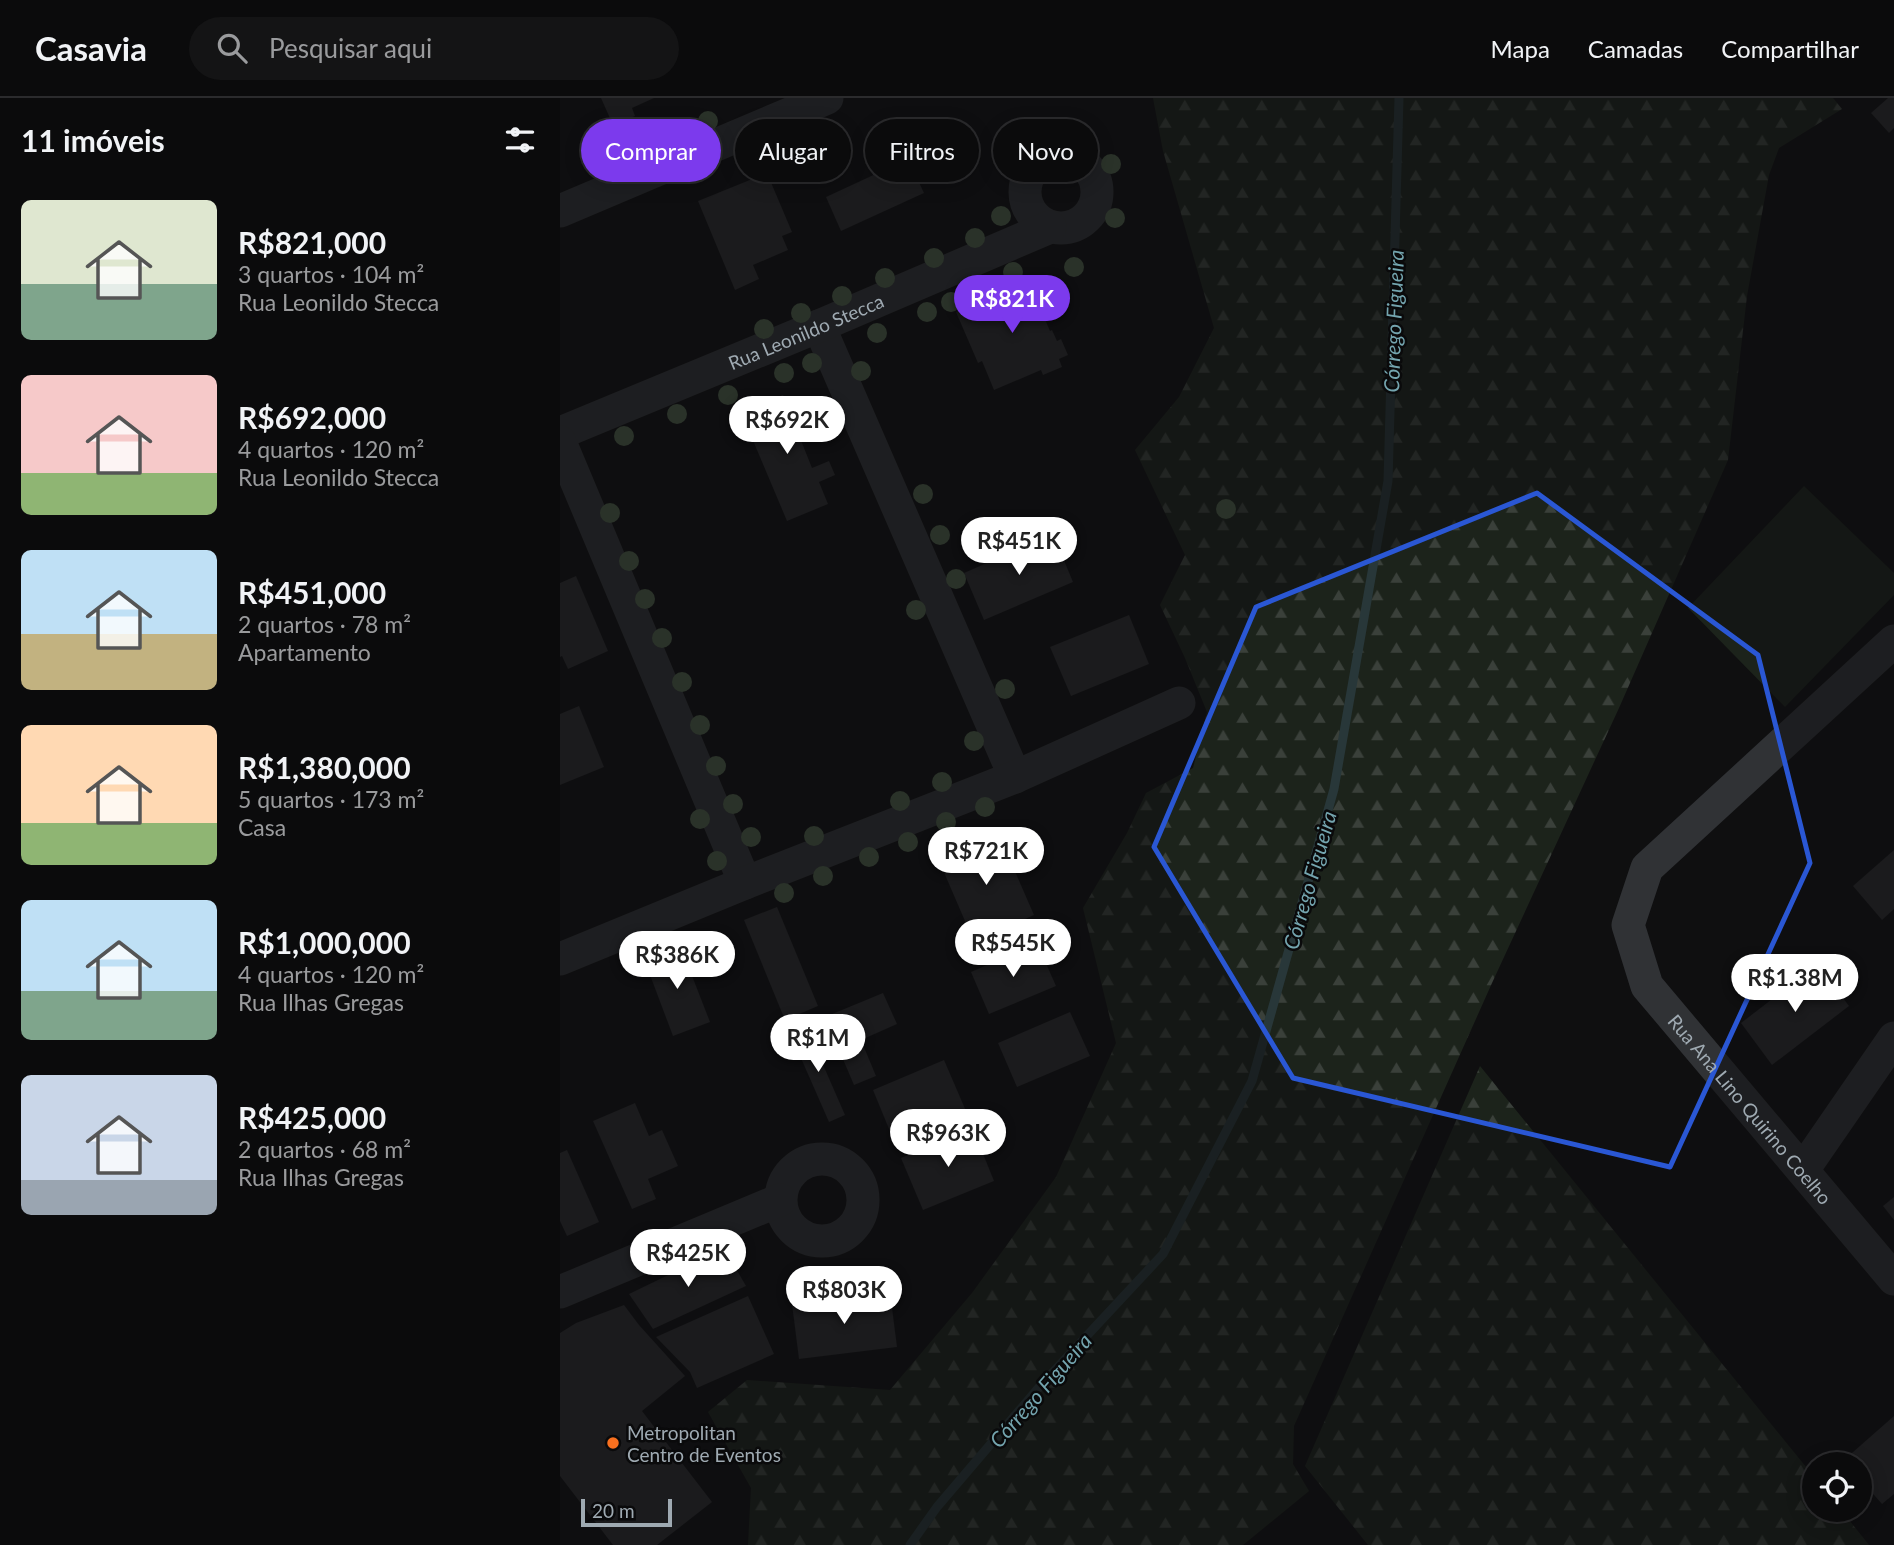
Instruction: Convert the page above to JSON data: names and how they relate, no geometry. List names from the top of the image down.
{
  "streets": {
    "street": ["Rua Leonildo Stecca", "Rua Ana Lino Quirino Coelho"]
  },
  "water": ["Córrego Figueira"],
  "places": ["Metropolitan Centro de Eventos"],
  "scale_bar": "20 m",
  "page": {
    "header": "Casavia",
    "search": "Pesquisar aqui",
    "nav": ["Mapa", "Camadas", "Compartilhar"],
    "heading": "11 imóveis",
    "chip": [
      "Comprar",
      "Alugar",
      "Filtros",
      "Novo"
    ],
    "list": [
      {
        "name": "R$821,000",
        "note": "3 quartos · 104 m² · Rua Leonildo Stecca"
      },
      {
        "name": "R$692,000",
        "note": "4 quartos · 120 m² · Rua Leonildo Stecca"
      },
      {
        "name": "R$451,000",
        "note": "2 quartos · 78 m² · Apartamento"
      },
      {
        "name": "R$1,380,000",
        "note": "5 quartos · 173 m² · Casa"
      },
      {
        "name": "R$1,000,000",
        "note": "4 quartos · 120 m² · Rua Ilhas Gregas"
      },
      {
        "name": "R$425,000",
        "note": "2 quartos · 68 m² · Rua Ilhas Gregas"
      }
    ],
    "price": [
      "R$821K",
      "R$692K",
      "R$451K",
      "R$721K",
      "R$545K",
      "R$386K",
      "R$1.38M",
      "R$1M",
      "R$963K",
      "R$425K",
      "R$803K"
    ],
    "scale": "20 m"
  }
}
